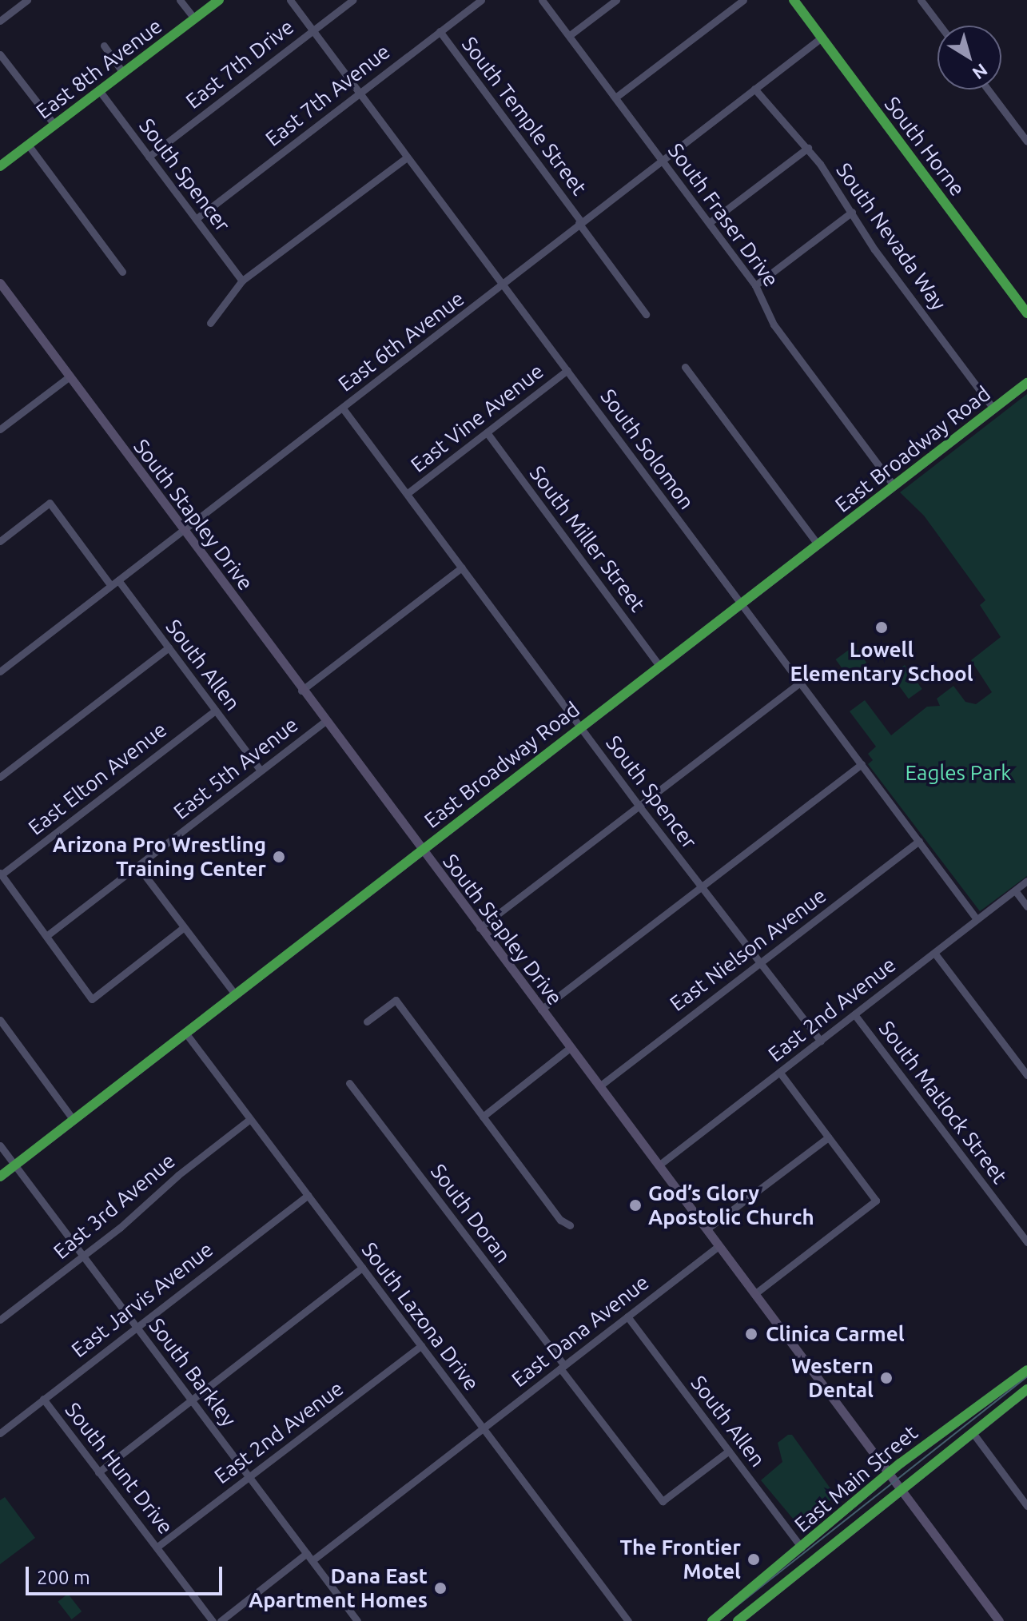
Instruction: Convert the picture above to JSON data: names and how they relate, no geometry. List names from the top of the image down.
{
  "streets": {
    "main road": ["East Broadway Road", "South Stapley Drive", "East Main Street"],
    "street": [
      "East 7th Drive",
      "East 8th Avenue",
      "East 7th Avenue",
      "South Temple Street",
      "South Horne",
      "South Spencer",
      "South Fraser Drive",
      "South Nevada Way",
      "East 6th Avenue",
      "East Vine Avenue",
      "South Solomon",
      "South Miller Street",
      "South Allen",
      "East 5th Avenue",
      "East Elton Avenue",
      "East Nielson Avenue",
      "East 2nd Avenue",
      "South Matlock Street",
      "East 3rd Avenue",
      "South Doran",
      "East Jarvis Avenue",
      "South Lazona Drive",
      "East Dana Avenue",
      "South Barkley",
      "South Hunt Drive"
    ]
  },
  "crossings": [
    ["East 7th Drive", "South Spencer"],
    ["East 7th Drive", "South Solomon"],
    ["East 8th Avenue", "South Spencer"],
    ["East 7th Avenue", "South Temple Street"],
    ["East 7th Avenue", "South Spencer"],
    ["East 7th Avenue", "South Solomon"],
    ["South Temple Street", "East 6th Avenue"],
    ["South Horne", "East 6th Avenue"],
    ["South Spencer", "East 6th Avenue"],
    ["South Spencer", "East Vine Avenue"],
    ["South Spencer", "East Broadway Road"],
    ["South Spencer", "East 5th Avenue"],
    ["South Spencer", "East Nielson Avenue"],
    ["South Spencer", "East 2nd Avenue"],
    ["South Fraser Drive", "East 6th Avenue"],
    ["South Fraser Drive", "East Broadway Road"],
    ["South Nevada Way", "East 6th Avenue"],
    ["South Nevada Way", "East Broadway Road"],
    ["East 6th Avenue", "South Solomon"],
    ["East 6th Avenue", "South Stapley Drive"],
    ["East 6th Avenue", "South Allen"],
    ["East Vine Avenue", "South Solomon"],
    ["East Vine Avenue", "South Miller Street"],
    ["South Solomon", "East Broadway Road"],
    ["South Solomon", "East Nielson Avenue"],
    ["South Solomon", "East 2nd Avenue"],
    ["East Broadway Road", "South Stapley Drive"],
    ["East Broadway Road", "South Miller Street"],
    ["East Broadway Road", "South Lazona Drive"],
    ["East Broadway Road", "South Barkley"],
    ["South Stapley Drive", "East 5th Avenue"],
    ["South Stapley Drive", "East Nielson Avenue"],
    ["South Stapley Drive", "East 2nd Avenue"],
    ["South Stapley Drive", "East Dana Avenue"],
    ["South Stapley Drive", "East Main Street"],
    ["South Allen", "East 5th Avenue"],
    ["South Allen", "East Elton Avenue"],
    ["South Allen", "South Doran"],
    ["South Allen", "East Dana Avenue"],
    ["South Allen", "East Main Street"],
    ["East 2nd Avenue", "South Matlock Street"],
    ["East 2nd Avenue", "South Lazona Drive"],
    ["East 2nd Avenue", "South Barkley"],
    ["East 2nd Avenue", "South Hunt Drive"],
    ["East 3rd Avenue", "South Lazona Drive"],
    ["East 3rd Avenue", "South Barkley"],
    ["South Doran", "East Dana Avenue"],
    ["East Jarvis Avenue", "South Lazona Drive"],
    ["East Jarvis Avenue", "South Barkley"],
    ["East Jarvis Avenue", "South Hunt Drive"],
    ["South Lazona Drive", "East Dana Avenue"],
    ["East Dana Avenue", "South Barkley"]
  ],
  "parks": ["Eagles Park"],
  "places": [
    "Lowell Elementary School",
    "Arizona Pro Wrestling Training Center",
    "God’s Glory Apostolic Church",
    "Clinica Carmel",
    "Western Dental",
    "The Frontier Motel",
    "Dana East Apartment Homes"
  ],
  "scale_bar": "200 m",
  "north": "bottom right"
}
